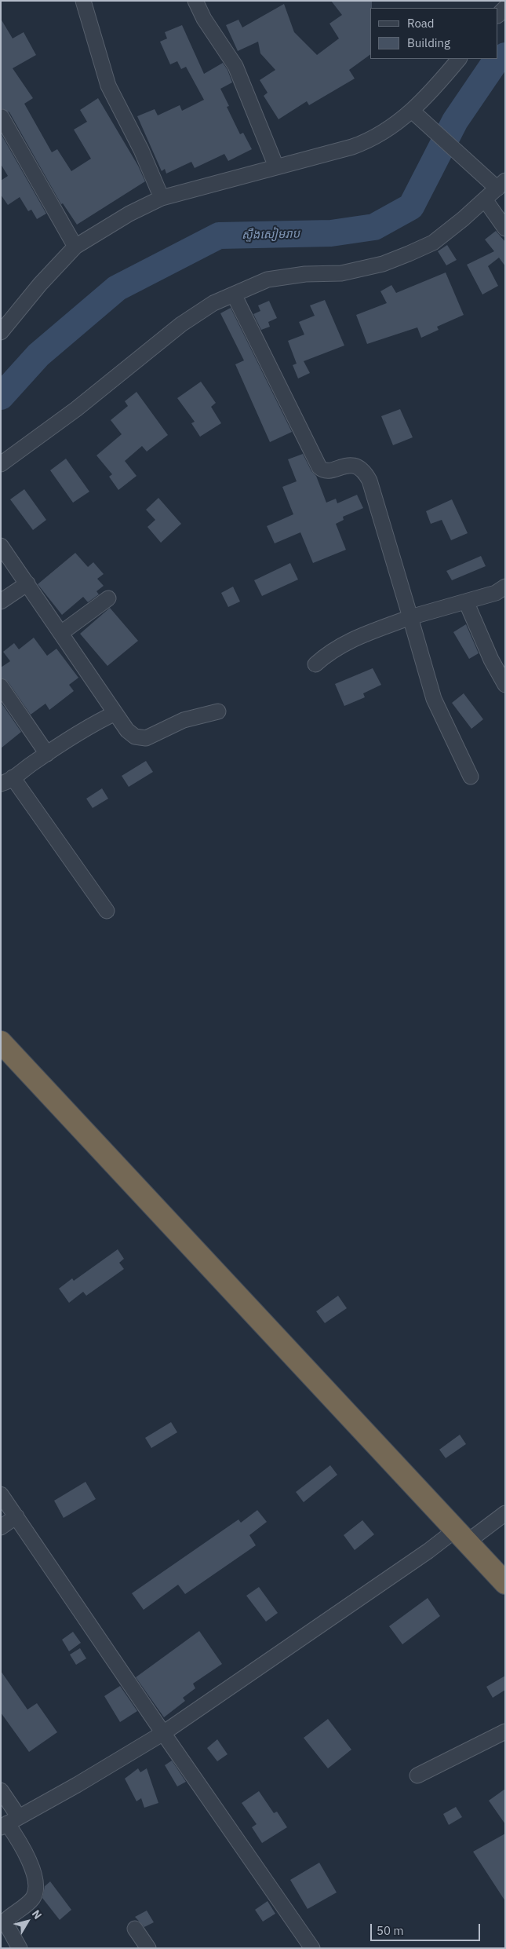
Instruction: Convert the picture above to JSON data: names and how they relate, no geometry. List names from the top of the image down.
{
  "water": ["ស្ទឹងសៀមរាប"],
  "legend": ["Road", "Building"],
  "scale_bar": "50 m",
  "north": "top right"
}
